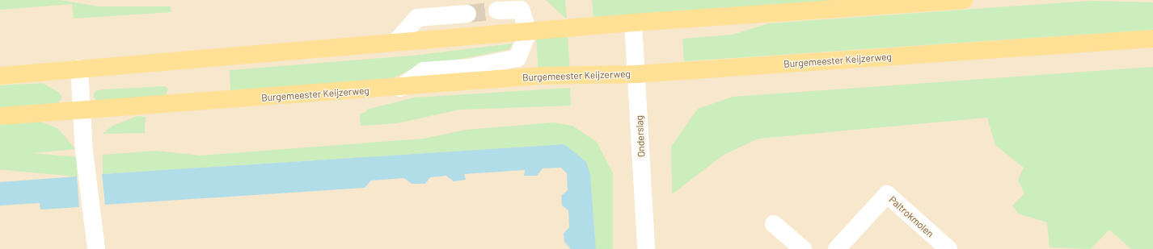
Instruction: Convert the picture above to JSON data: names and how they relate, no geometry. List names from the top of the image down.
{
  "streets": {
    "main road": ["Burgemeester Keijzerweg"],
    "street": ["Onderslag", "Paltrokmolen"]
  },
  "crossings": [
    ["Burgemeester Keijzerweg", "Onderslag"]
  ]
}
